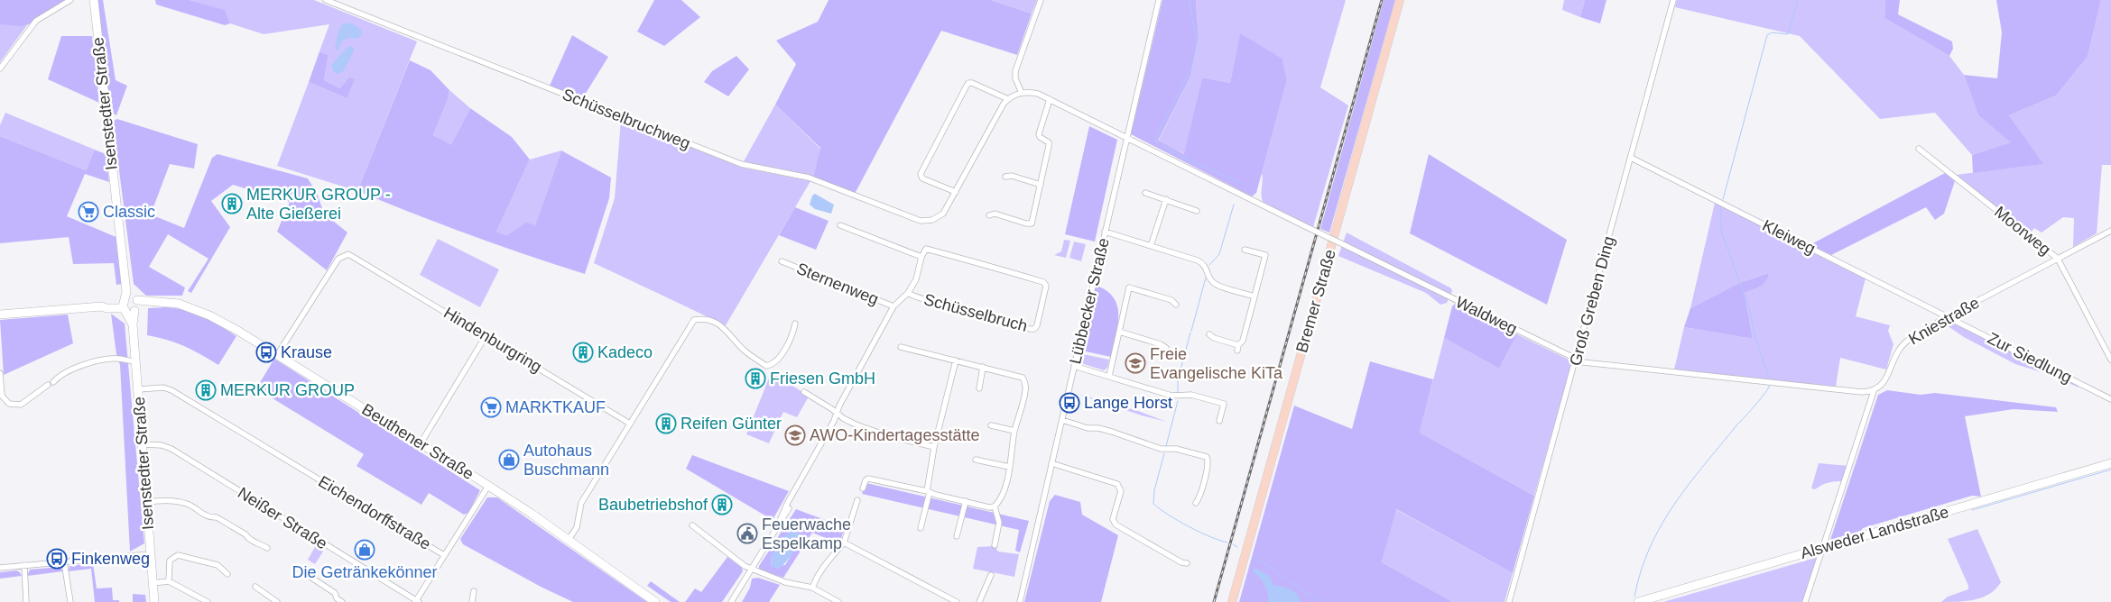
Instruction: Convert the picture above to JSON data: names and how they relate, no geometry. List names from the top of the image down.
{
  "streets": {
    "main road": ["Bremer Straße"],
    "street": [
      "Isenstedter Straße",
      "Schüsselbruchweg",
      "Moorweg",
      "Kleiweg",
      "Sternenweg",
      "Lübbecker Straße",
      "Groß Greben Ding",
      "Schüsselbruch",
      "Waldweg",
      "Kniestraße",
      "Hindenburgring",
      "Zur Siedlung",
      "Beuthener Straße",
      "Eichendorffstraße",
      "Neißer Straße",
      "Alsweder Landstraße"
    ]
  },
  "crossings": [
    ["Isenstedter Straße", "Beuthener Straße"],
    ["Isenstedter Straße", "Eichendorffstraße"],
    ["Isenstedter Straße", "Neißer Straße"],
    ["Moorweg", "Kniestraße"],
    ["Kleiweg", "Groß Greben Ding"],
    ["Kleiweg", "Kniestraße"],
    ["Kleiweg", "Zur Siedlung"],
    ["Lübbecker Straße", "Waldweg"],
    ["Groß Greben Ding", "Waldweg"],
    ["Waldweg", "Kniestraße"],
    ["Kniestraße", "Zur Siedlung"],
    ["Kniestraße", "Alsweder Landstraße"],
    ["Hindenburgring", "Beuthener Straße"]
  ],
  "places": {
    "building": [
      "MERKUR GROUP - Alte Gießerei",
      "Kadeco",
      "Friesen GmbH",
      "MERKUR GROUP",
      "Reifen Günter",
      "Baubetriebshof"
    ],
    "supermarket": ["Classic", "MARKTKAUF"],
    "bus stop": ["Krause", "Lange Horst", "Finkenweg"],
    "school or university": ["Freie Evangelische KiTa", "AWO-Kindertagesstätte"],
    "shop": ["Autohaus Buschmann", "Die Getränkekönner"],
    "public building": ["Feuerwache Espelkamp"]
  }
}
